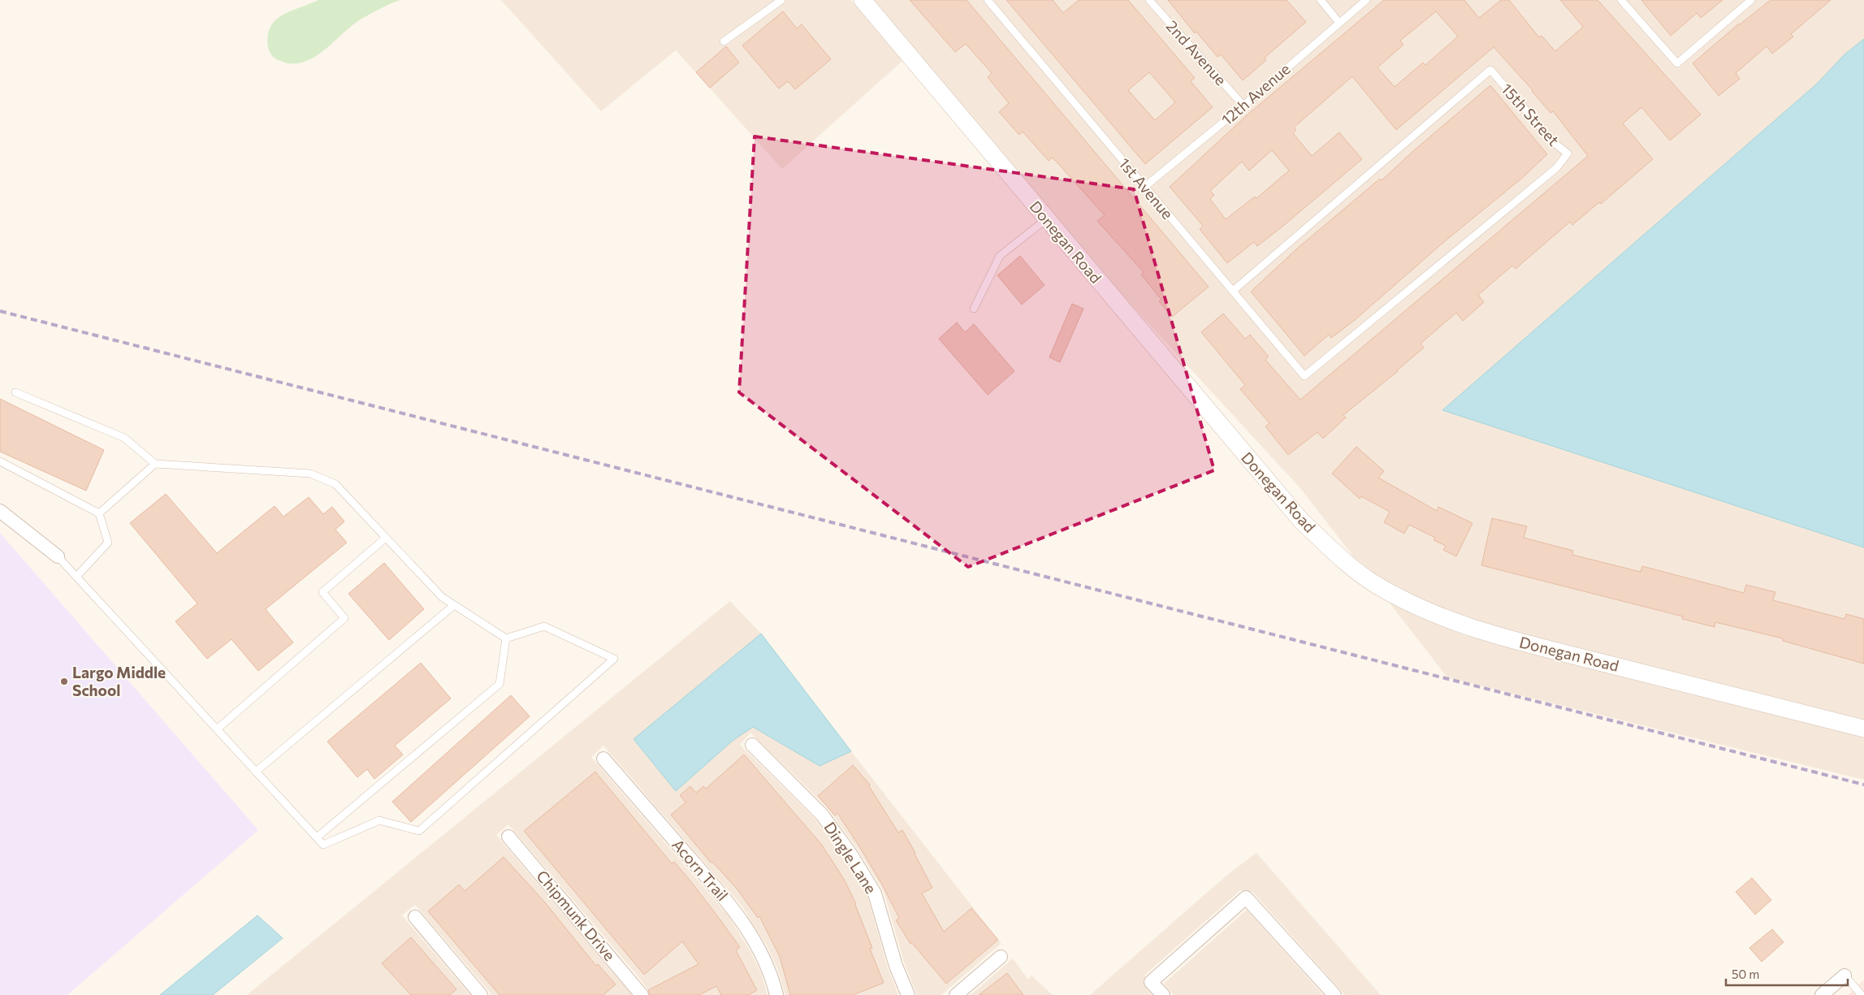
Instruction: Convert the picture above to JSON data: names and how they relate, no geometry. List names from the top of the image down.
{
  "streets": {
    "street": [
      "Donegan Road",
      "Dingle Lane",
      "Acorn Trail",
      "Chipmunk Drive"
    ],
    "lane": [
      "2nd Avenue",
      "12th Avenue",
      "15th Street",
      "1st Avenue"
    ]
  },
  "crossings": [
    ["2nd Avenue", "12th Avenue"],
    ["12th Avenue", "1st Avenue"],
    ["15th Street", "1st Avenue"]
  ],
  "places": ["Largo Middle School"],
  "scale_bar": "50 m"
}
